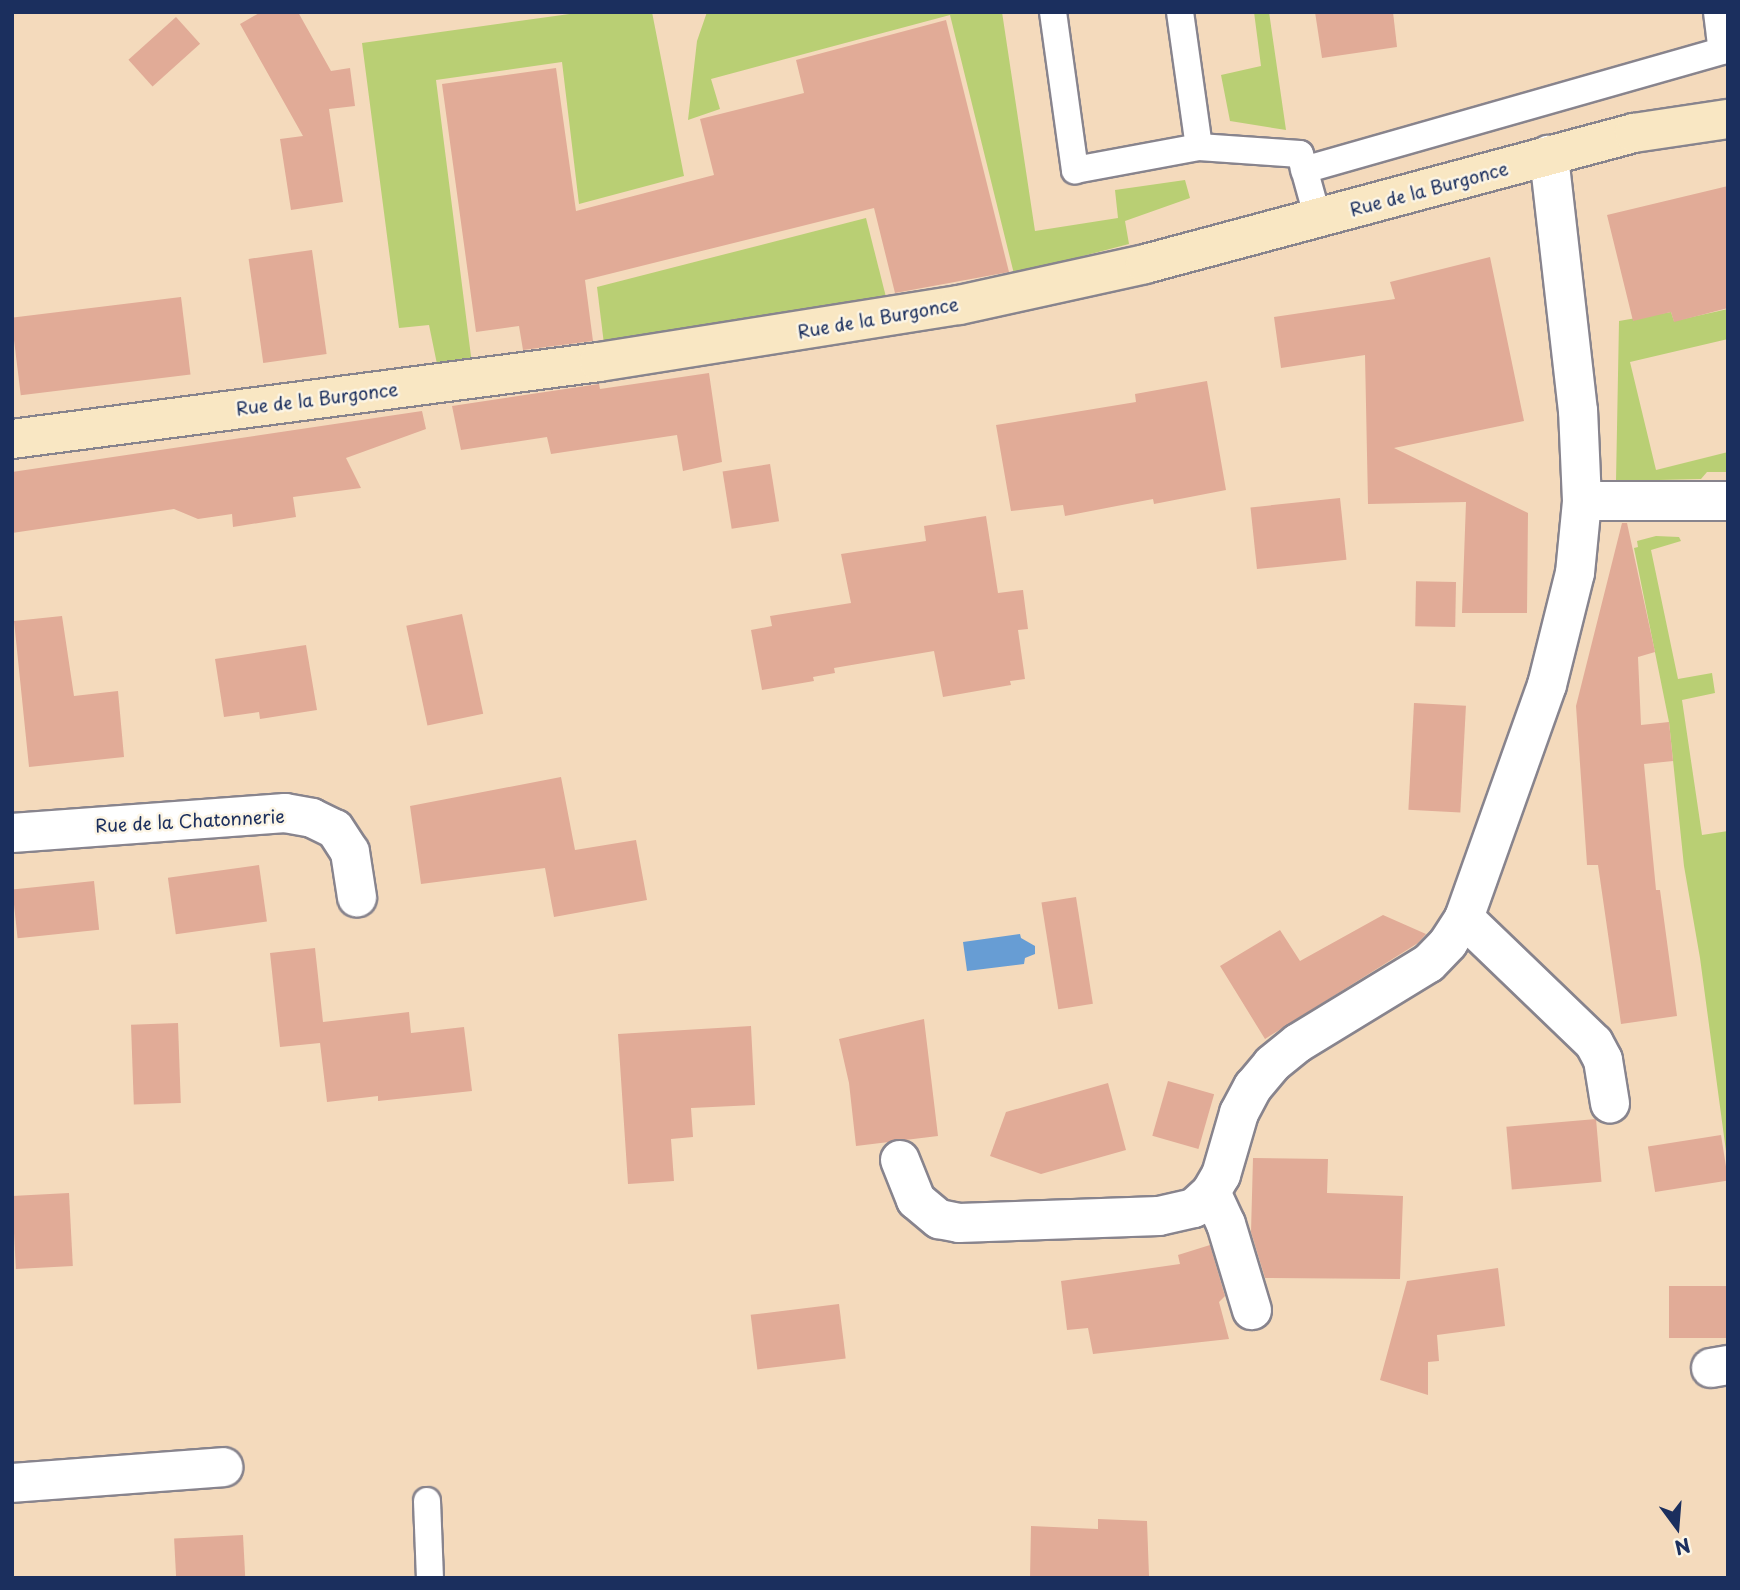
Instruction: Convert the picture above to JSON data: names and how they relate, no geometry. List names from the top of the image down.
{
  "streets": {
    "street": ["Rue de la Burgonce", "Rue de la Chatonnerie"]
  },
  "north": "bottom"
}
